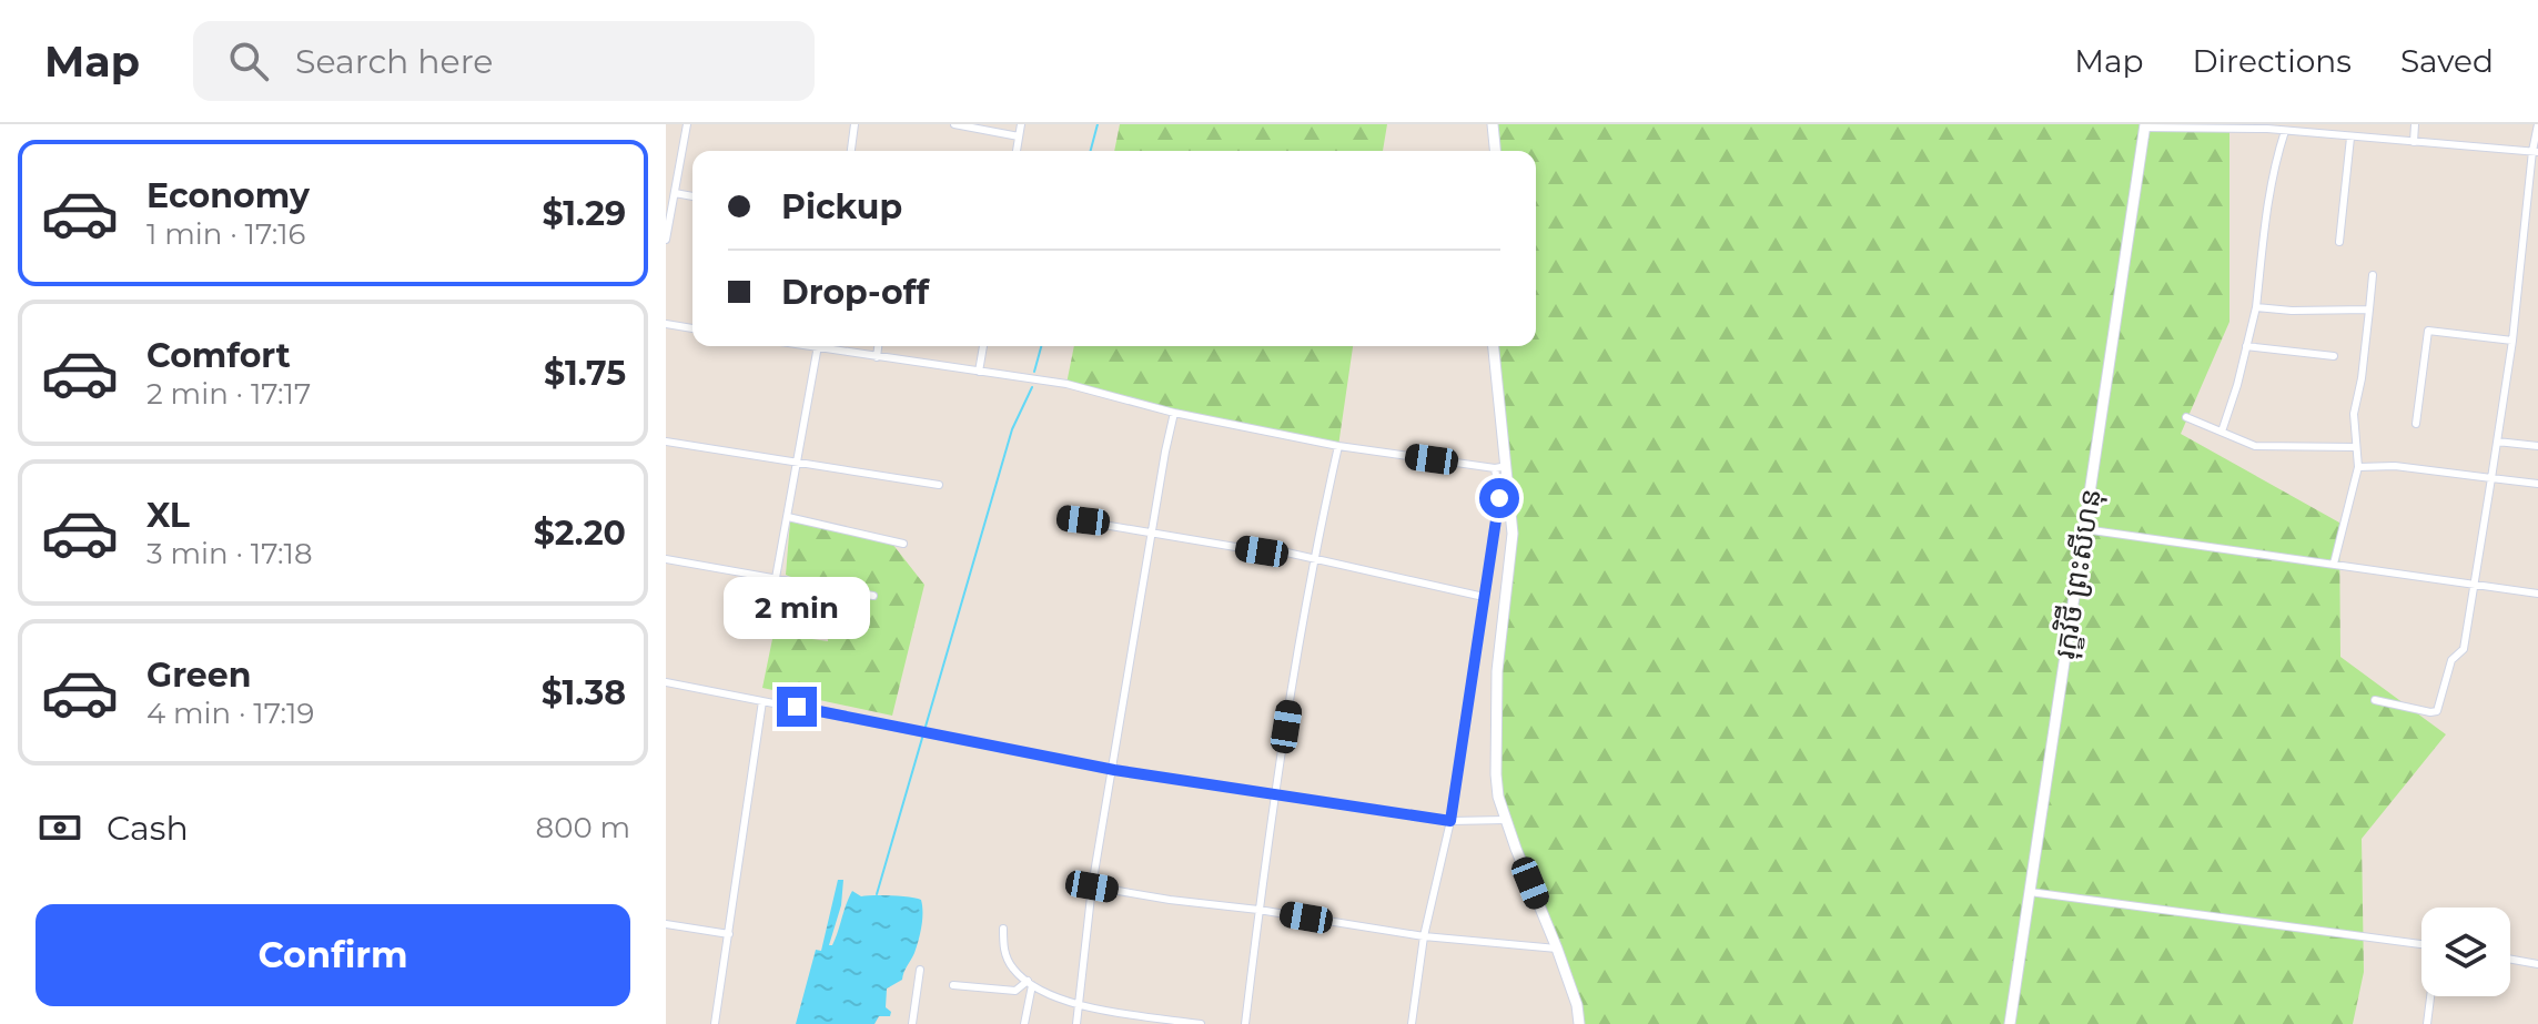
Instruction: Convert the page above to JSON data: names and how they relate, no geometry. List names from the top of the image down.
{
  "streets": {
    "street": ["រុក្ខវិថី ព្រះសីហនុ"]
  },
  "page": {
    "header": "Map",
    "search": "Search here",
    "nav": ["Map", "Directions", "Saved"],
    "list": [
      {
        "name": "Economy",
        "note": "1 min · 17:16",
        "value": "$1.29"
      },
      {
        "name": "Comfort",
        "note": "2 min · 17:17",
        "value": "$1.75"
      },
      {
        "name": "XL",
        "note": "3 min · 17:18",
        "value": "$2.20"
      },
      {
        "name": "Green",
        "note": "4 min · 17:19",
        "value": "$1.38"
      }
    ],
    "banner": ["Pickup", "Drop-off"],
    "bubble": "2 min",
    "pay": ["Cash", "800 m"],
    "buttons": "Confirm"
  }
}
